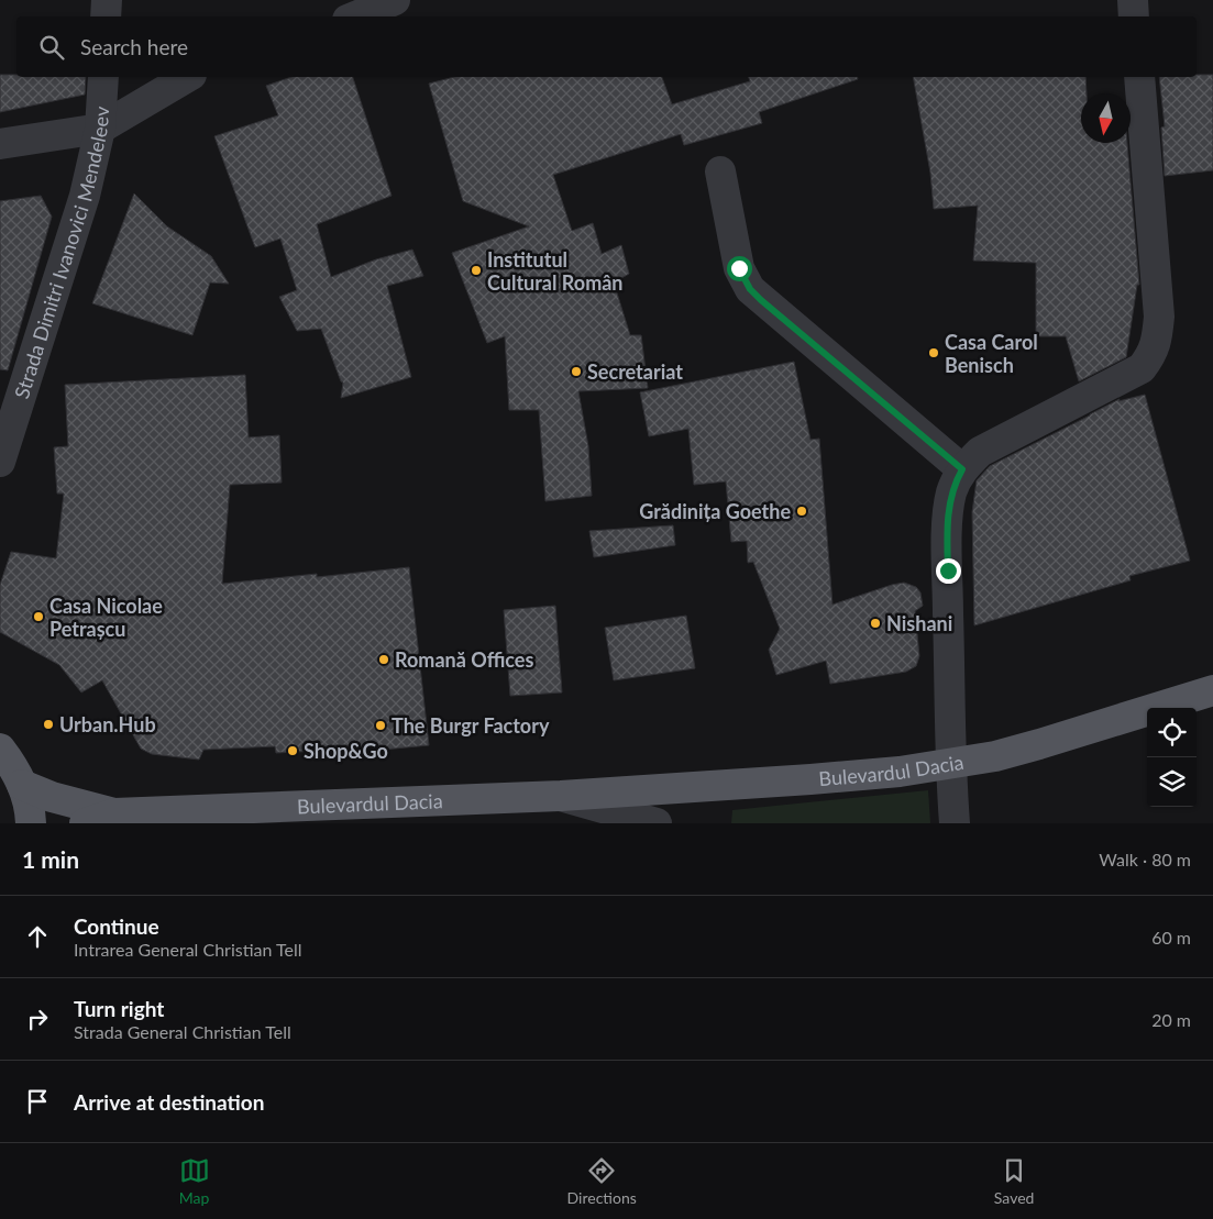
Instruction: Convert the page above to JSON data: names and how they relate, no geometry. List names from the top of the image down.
{
  "streets": {
    "main road": ["Bulevardul Dacia"],
    "street": ["Strada Dimitri Ivanovici Mendeleev"]
  },
  "places": [
    "Institutul Cultural Român",
    "Casa Carol Benisch",
    "Secretariat",
    "Grădinița Goethe",
    "Casa Nicolae Petrașcu",
    "Nishani",
    "Romană Offices",
    "Urban.Hub",
    "The Burgr Factory",
    "Shop&Go"
  ],
  "north": "bottom",
  "page": {
    "search": "Search here",
    "heading": ["1 min", "Walk · 80 m"],
    "list": [
      ["Continue", "Intrarea General Christian Tell", "60 m"],
      ["Turn right", "Strada General Christian Tell", "20 m"],
      "Arrive at destination"
    ],
    "nav": ["Map", "Directions", "Saved"]
  }
}
